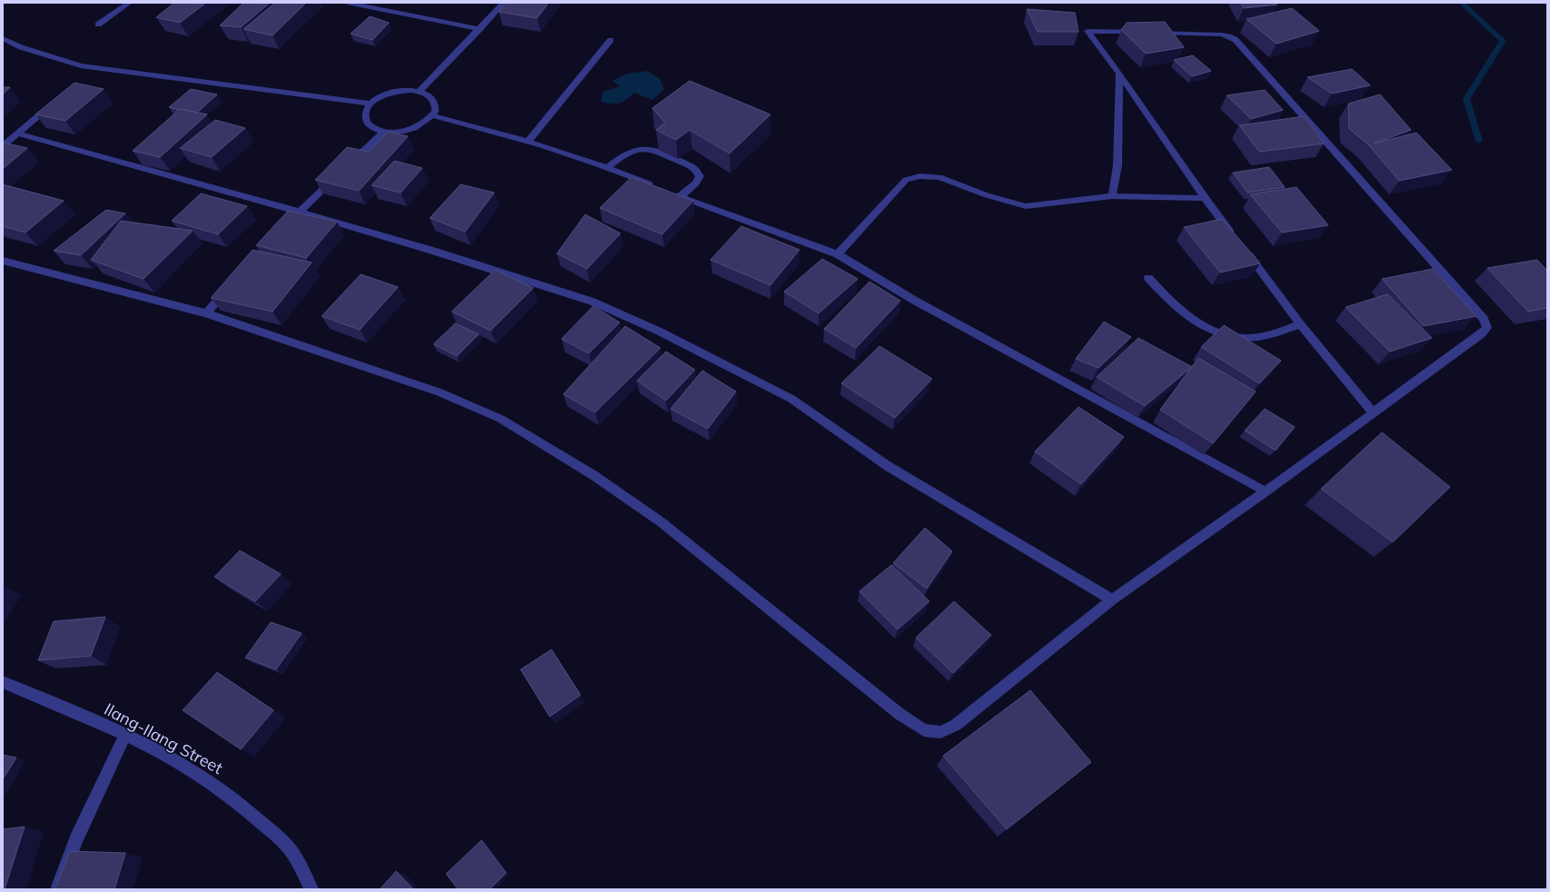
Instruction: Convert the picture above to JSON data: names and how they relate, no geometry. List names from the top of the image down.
{
  "streets": {
    "street": ["Ilang-Ilang Street"]
  }
}
